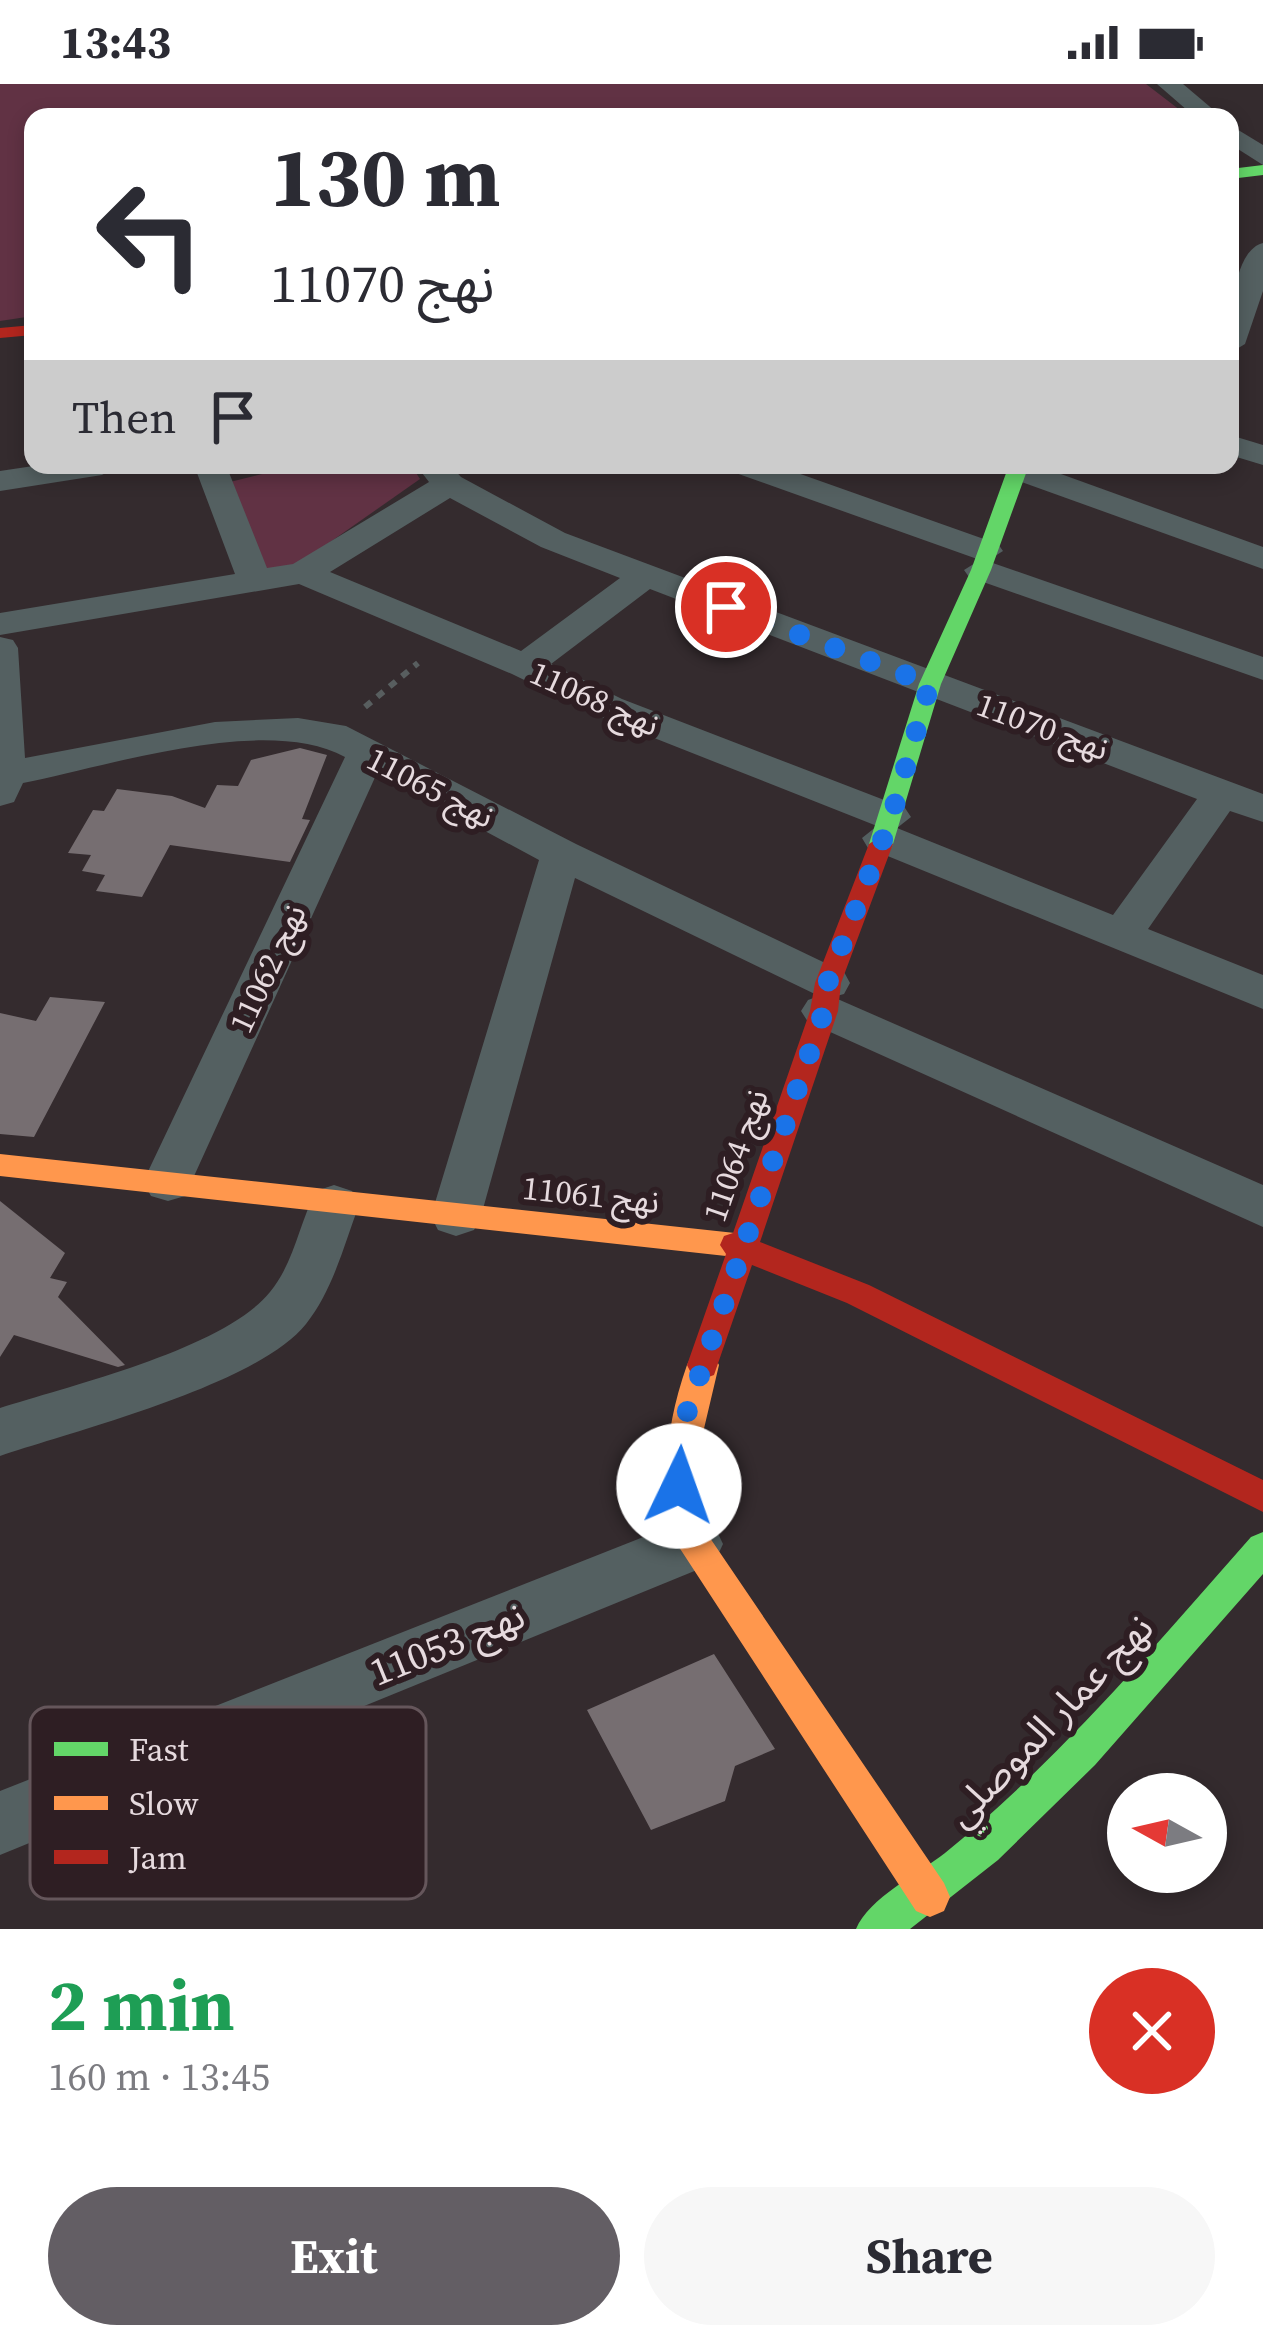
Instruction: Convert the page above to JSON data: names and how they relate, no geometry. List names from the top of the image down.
{
  "streets": {
    "street": [
      "نهج 11068",
      "نهج 11070",
      "نهج 11065",
      "نهج 11062",
      "نهج 11064",
      "نهج 11061",
      "نهج 11053",
      "نهج عمار الموصلي"
    ]
  },
  "crossings": [
    ["نهج 11068", "نهج 11064"],
    ["نهج 11070", "نهج 11064"],
    ["نهج 11065", "نهج 11062"],
    ["نهج 11065", "نهج 11064"],
    ["نهج 11062", "نهج 11061"],
    ["نهج 11064", "نهج 11061"],
    ["نهج 11064", "نهج 11053"],
    ["نهج 11064", "نهج عمار الموصلي"]
  ],
  "legend": ["Fast", "Slow", "Jam"],
  "north": "left",
  "page": {
    "status": "13:43",
    "turn": ["130 m", "نهج 11070"],
    "then": "Then",
    "heading": ["2 min", "160 m · 13:45"],
    "buttons": ["Exit", "Share"]
  }
}
